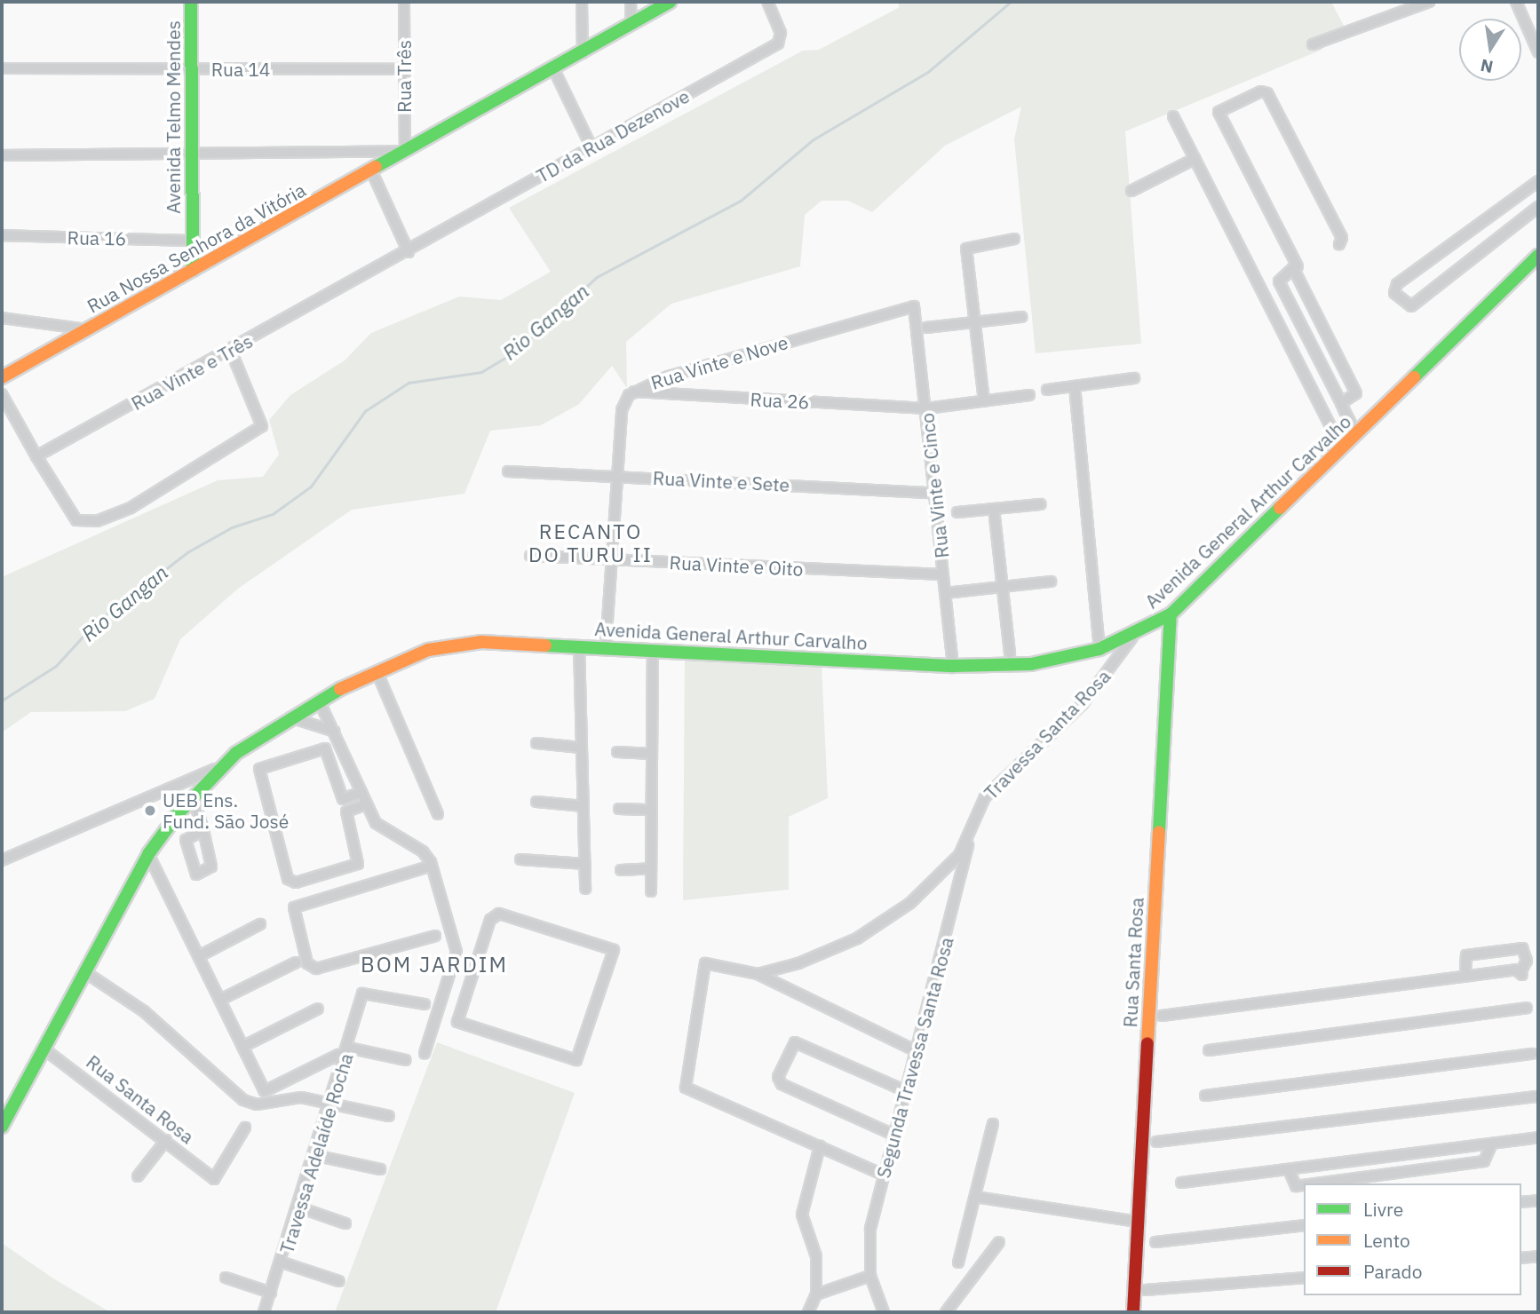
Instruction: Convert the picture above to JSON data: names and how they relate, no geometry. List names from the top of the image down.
{
  "streets": {
    "main road": [
      "Avenida Telmo Mendes",
      "Rua Nossa Senhora da Vitória",
      "Avenida General Arthur Carvalho",
      "Rua Santa Rosa"
    ],
    "street": [
      "Rua 14",
      "Rua Três",
      "TD da Rua Dezenove",
      "Rua 16",
      "Rua Vinte e Nove",
      "Rua Vinte e Três",
      "Rua 26",
      "Rua Vinte e Sete",
      "Rua Vinte e Cinco",
      "Rua Vinte e Oito",
      "Travessa Santa Rosa",
      "Segunda Travessa Santa Rosa",
      "Travessa Adelaíde Rocha"
    ]
  },
  "crossings": [
    ["Rua 14", "Rua Três"],
    ["Rua 14", "Avenida Telmo Mendes"],
    ["Rua Três", "Rua Nossa Senhora da Vitória"],
    ["Avenida Telmo Mendes", "Rua 16"],
    ["Avenida Telmo Mendes", "Rua Nossa Senhora da Vitória"],
    ["TD da Rua Dezenove", "Rua Vinte e Três"],
    ["Rua Vinte e Nove", "Rua 26"],
    ["Rua Vinte e Nove", "Rua Vinte e Sete"],
    ["Rua Vinte e Nove", "Rua Vinte e Cinco"],
    ["Rua Vinte e Nove", "Avenida General Arthur Carvalho"],
    ["Rua Vinte e Nove", "Rua Vinte e Oito"],
    ["Rua 26", "Rua Vinte e Cinco"],
    ["Rua Vinte e Sete", "Rua Vinte e Cinco"],
    ["Rua Vinte e Cinco", "Avenida General Arthur Carvalho"],
    ["Rua Vinte e Cinco", "Rua Vinte e Oito"],
    ["Avenida General Arthur Carvalho", "Travessa Santa Rosa"],
    ["Avenida General Arthur Carvalho", "Rua Santa Rosa"],
    ["Travessa Santa Rosa", "Segunda Travessa Santa Rosa"]
  ],
  "districts": ["RECANTO DO TURU II", "BOM JARDIM"],
  "water": ["Rio Gangan"],
  "places": ["UEB Ens. Fund. São José"],
  "legend": ["Livre", "Lento", "Parado"],
  "north": "bottom"
}
